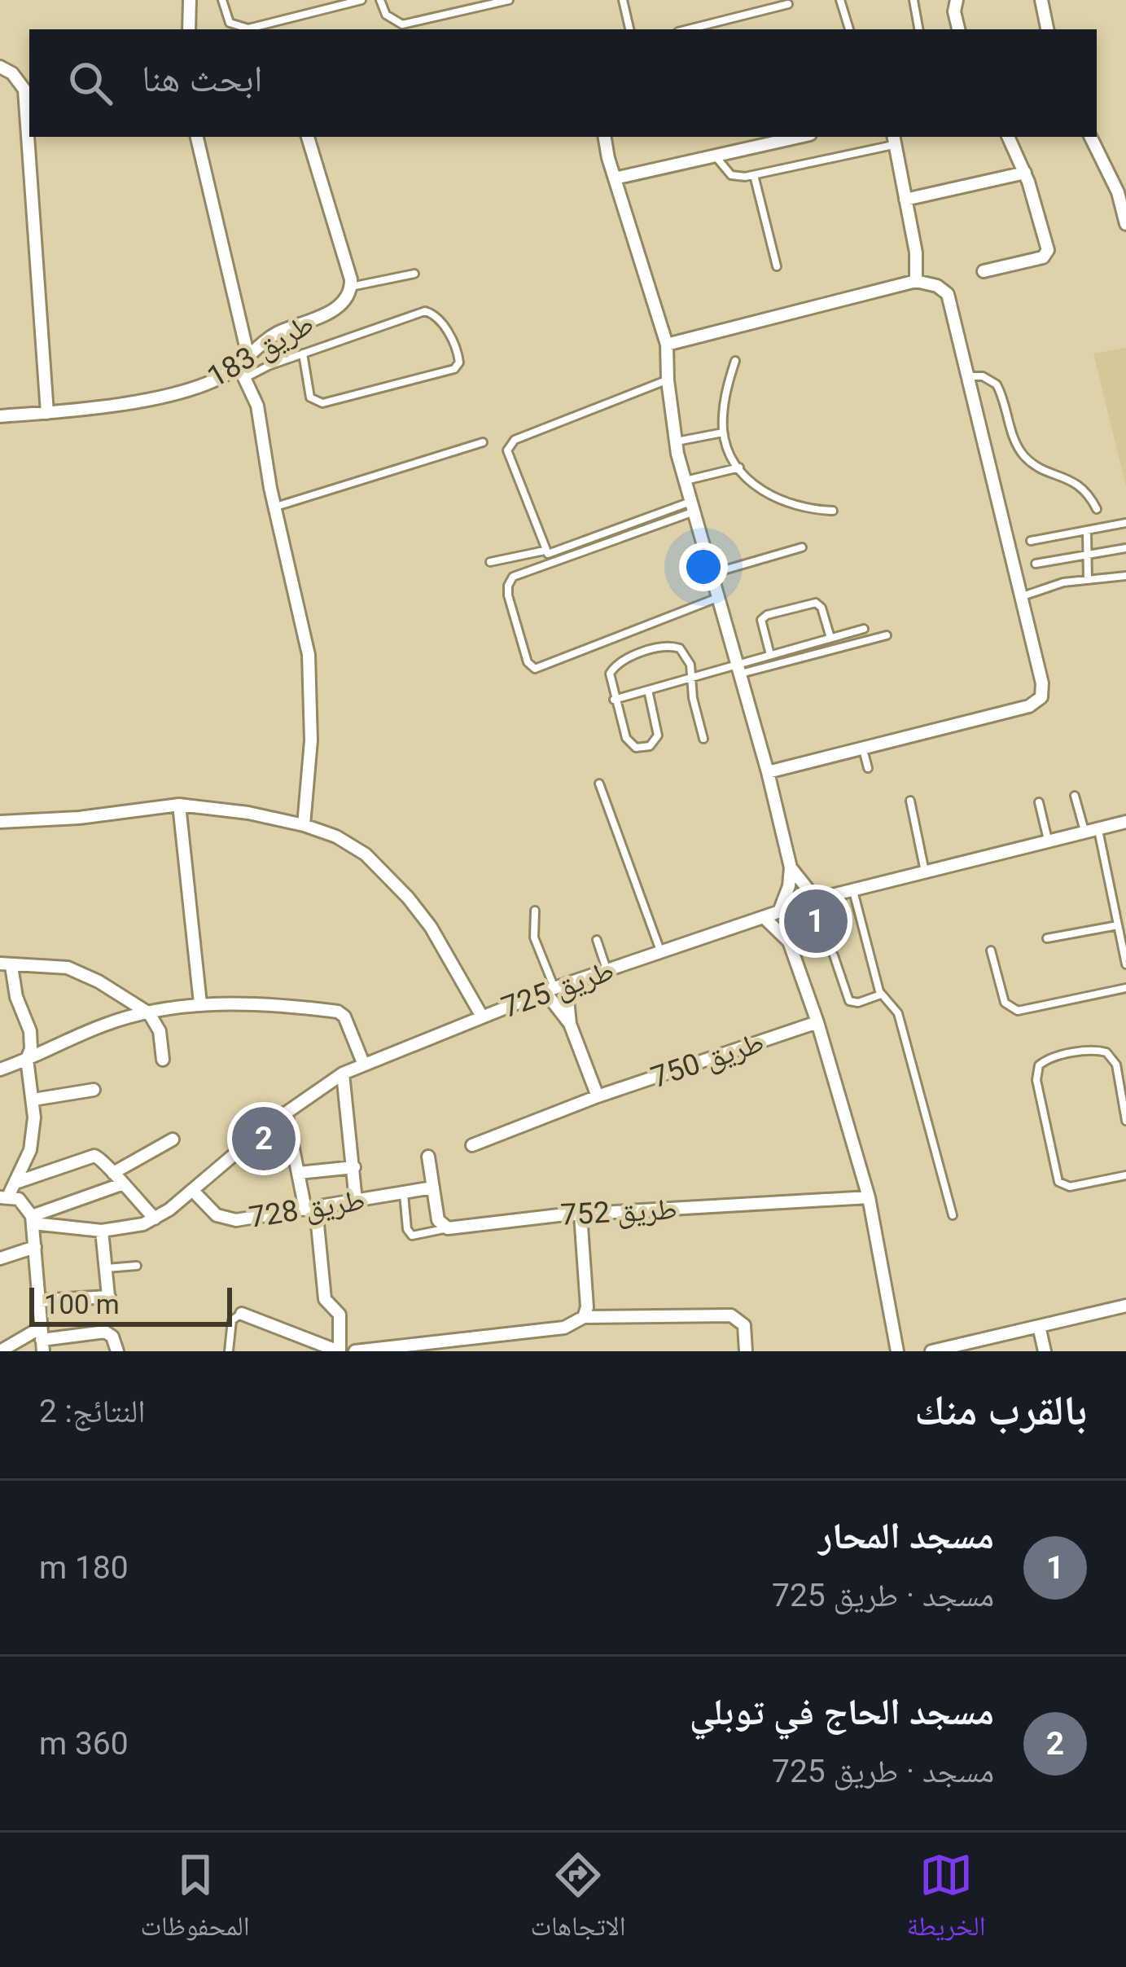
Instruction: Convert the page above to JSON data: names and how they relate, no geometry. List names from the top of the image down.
{
  "streets": {
    "street": [
      "طريق 183",
      "طريق 725",
      "طريق 750",
      "طريق 728",
      "طريق 752"
    ]
  },
  "crossings": [
    ["طريق 725", "طريق 728"]
  ],
  "scale_bar": "100 m",
  "page": {
    "search": "ابحث هنا",
    "pins": ["1", "2"],
    "scale": "100 m",
    "heading": ["بالقرب منك", "النتائج: 2"],
    "list": [
      {
        "mark": "1",
        "name": "مسجد المحار",
        "note": "مسجد · طريق 725",
        "value": "180 m"
      },
      {
        "mark": "2",
        "name": "مسجد الحاج في توبلي",
        "note": "مسجد · طريق 725",
        "value": "360 m"
      }
    ],
    "nav": ["الخريطة", "الاتجاهات", "المحفوظات"]
  }
}
